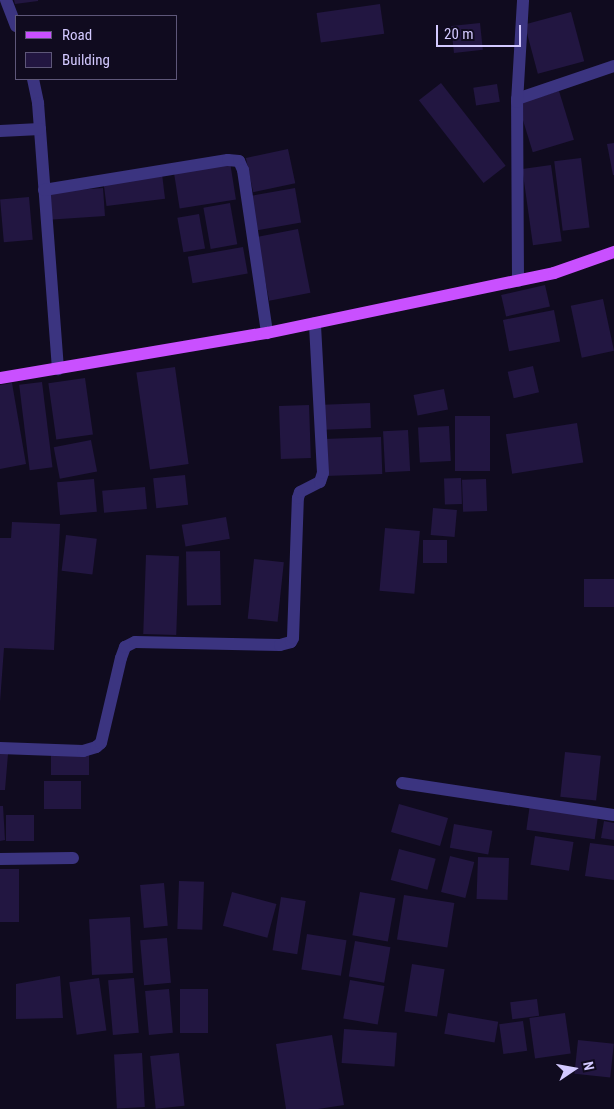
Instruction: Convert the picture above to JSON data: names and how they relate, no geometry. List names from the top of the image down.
{
  "legend": ["Road", "Building"],
  "scale_bar": "20 m",
  "north": "right"
}
